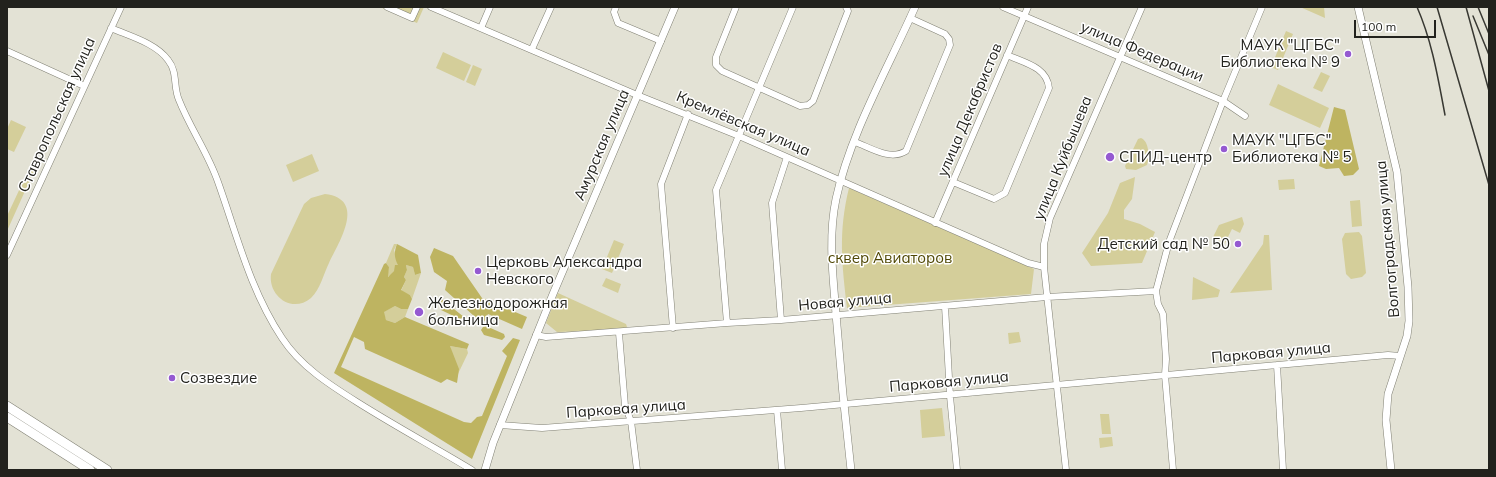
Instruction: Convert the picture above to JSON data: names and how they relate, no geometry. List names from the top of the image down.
{
  "streets": {
    "street": [
      "улица Федерации",
      "улица Декабристов",
      "Ставропольская улица",
      "Кремлёвская улица",
      "Амурская улица",
      "улица Куйбышева",
      "Волгоградская улица",
      "Новая улица",
      "Парковая улица"
    ]
  },
  "crossings": [
    ["улица Федерации", "улица Декабристов"],
    ["улица Федерации", "улица Куйбышева"],
    ["улица Декабристов", "Кремлёвская улица"],
    ["Кремлёвская улица", "Амурская улица"],
    ["Кремлёвская улица", "улица Куйбышева"],
    ["Амурская улица", "Новая улица"],
    ["Амурская улица", "Парковая улица"],
    ["улица Куйбышева", "Новая улица"],
    ["улица Куйбышева", "Парковая улица"],
    ["Волгоградская улица", "Парковая улица"]
  ],
  "parks": ["сквер Авиаторов"],
  "places": [
    "МАУК \"ЦГБС\" Библиотека № 9",
    "МАУК \"ЦГБС\" Библиотека № 5",
    "СПИД-центр",
    "Детский сад № 50",
    "Церковь Александра Невского",
    "Железнодорожная больница",
    "Созвездие"
  ],
  "scale_bar": "100 m"
}
